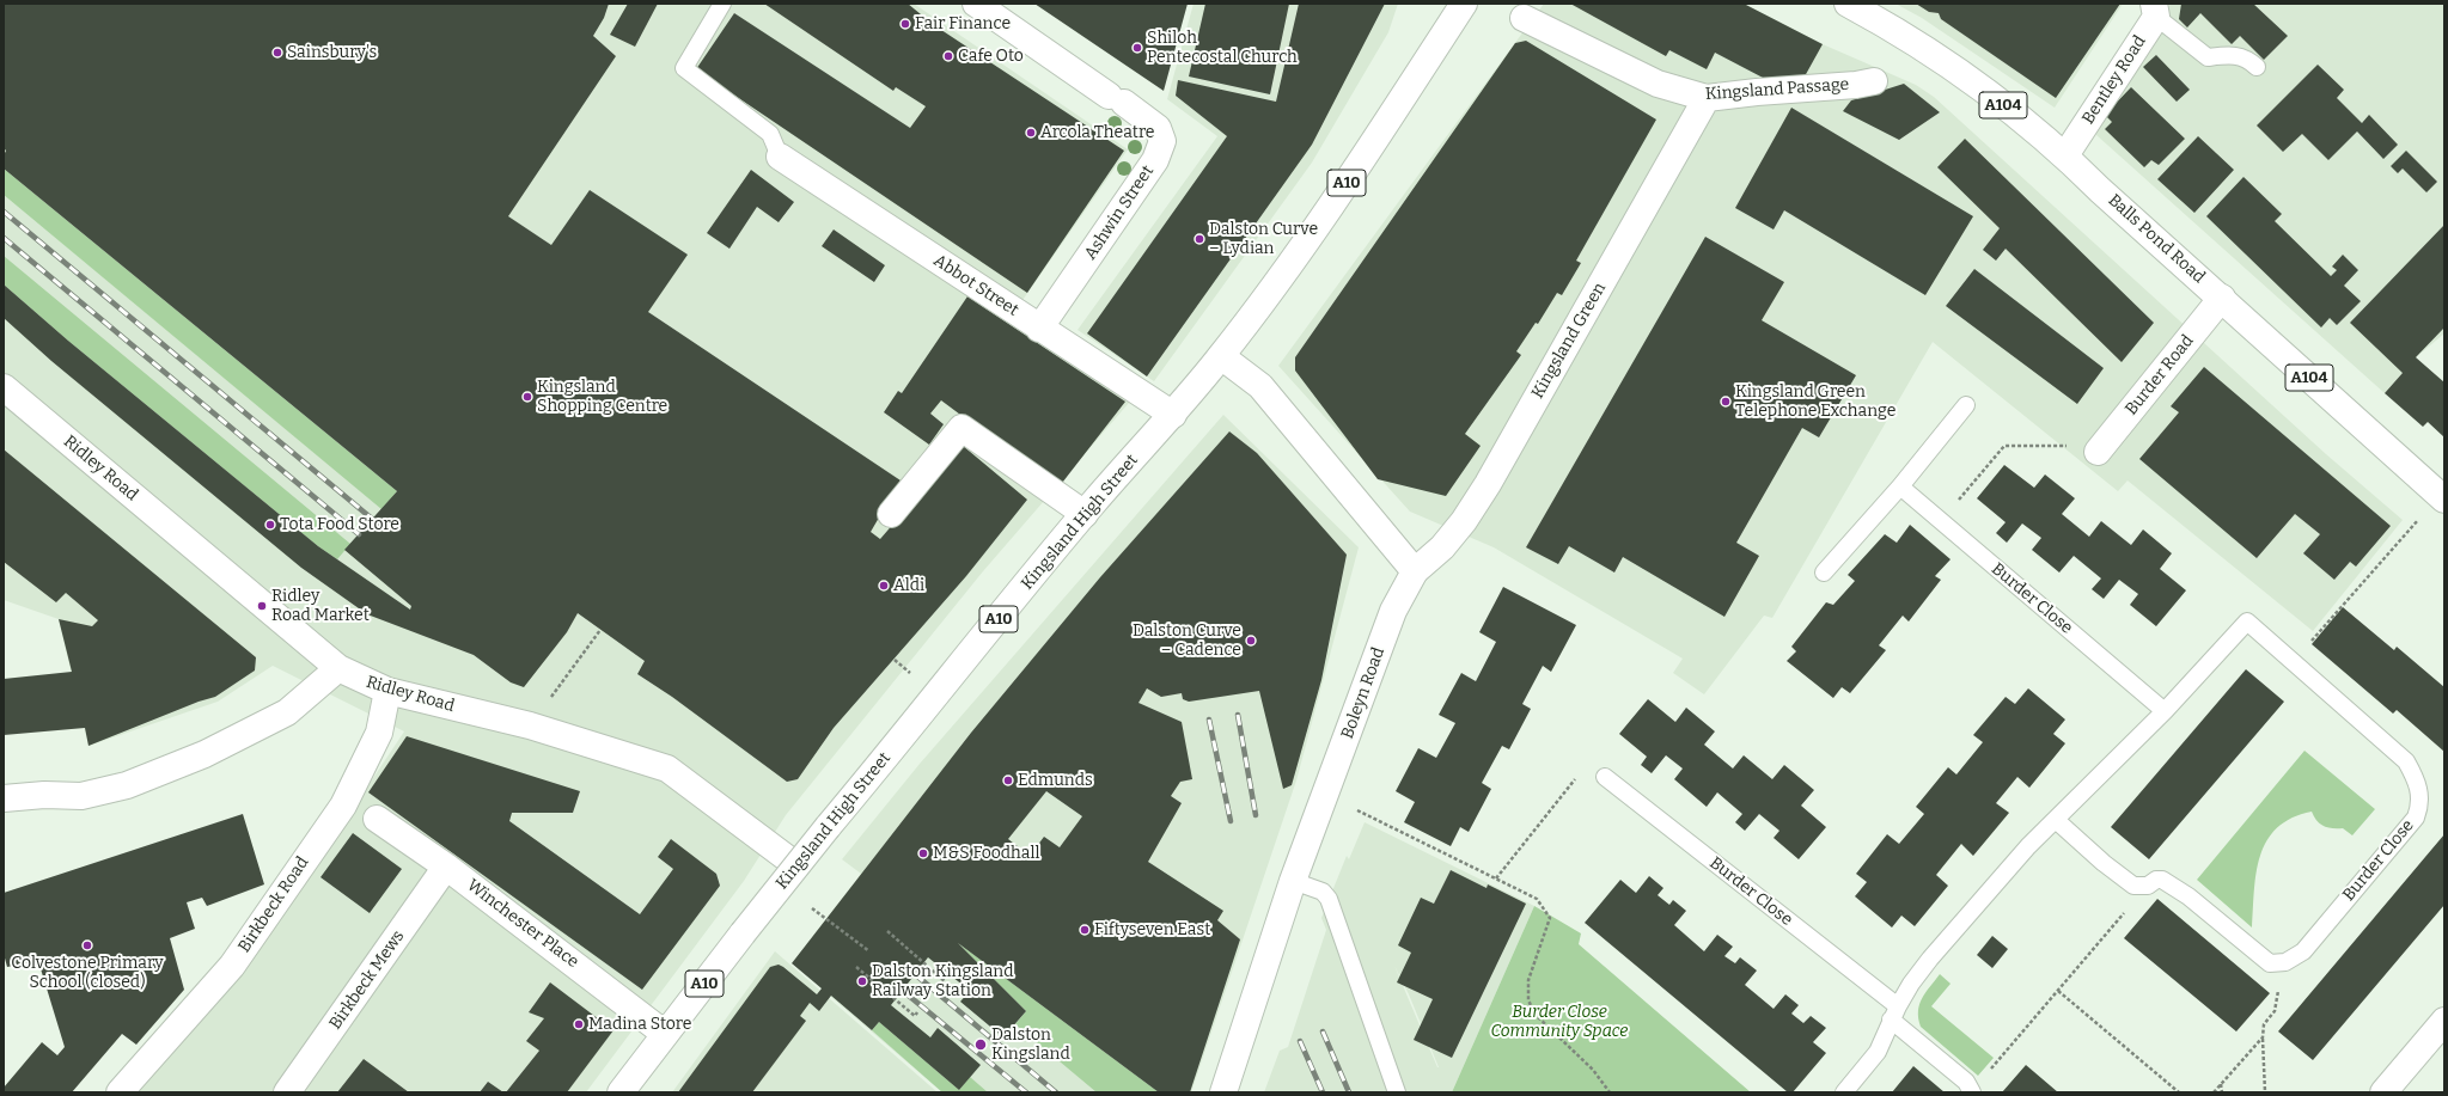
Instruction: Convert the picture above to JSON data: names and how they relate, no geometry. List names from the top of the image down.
{
  "streets": {
    "main road": [
      "Bentley Road",
      "Kingsland Passage",
      "A104",
      "A10",
      "Ashwin Street",
      "Balls Pond Road",
      "Abbot Street",
      "Kingsland Green",
      "Burder Road",
      "Ridley Road",
      "Kingsland High Street",
      "Boleyn Road",
      "Birkbeck Road",
      "Winchester Place",
      "Birkbeck Mews"
    ],
    "lane": ["Burder Close"]
  },
  "crossings": [
    ["Bentley Road", "Balls Pond Road"],
    ["Kingsland Passage", "Kingsland Green"],
    ["Ashwin Street", "Abbot Street"],
    ["Balls Pond Road", "Burder Road"],
    ["Abbot Street", "Kingsland High Street"],
    ["Kingsland Green", "Boleyn Road"],
    ["Ridley Road", "Kingsland High Street"],
    ["Ridley Road", "Birkbeck Road"],
    ["Kingsland High Street", "Winchester Place"],
    ["Winchester Place", "Birkbeck Mews"]
  ],
  "parks": ["Burder Close Community Space"],
  "places": [
    "Fair Finance",
    "Shiloh Pentecostal Church",
    "Sainsbury's",
    "Cafe Oto",
    "Arcola Theatre",
    "Dalston Curve – Lydian",
    "Kingsland Shopping Centre",
    "Kingsland Green Telephone Exchange",
    "Tota Food Store",
    "Aldi",
    "Ridley Road Market",
    "Dalston Curve – Cadence",
    "Edmunds",
    "M&S Foodhall",
    "Fiftyseven East",
    "Colvestone Primary School (closed)",
    "Dalston Kingsland Railway Station",
    "Madina Store",
    "Dalston Kingsland"
  ]
}
